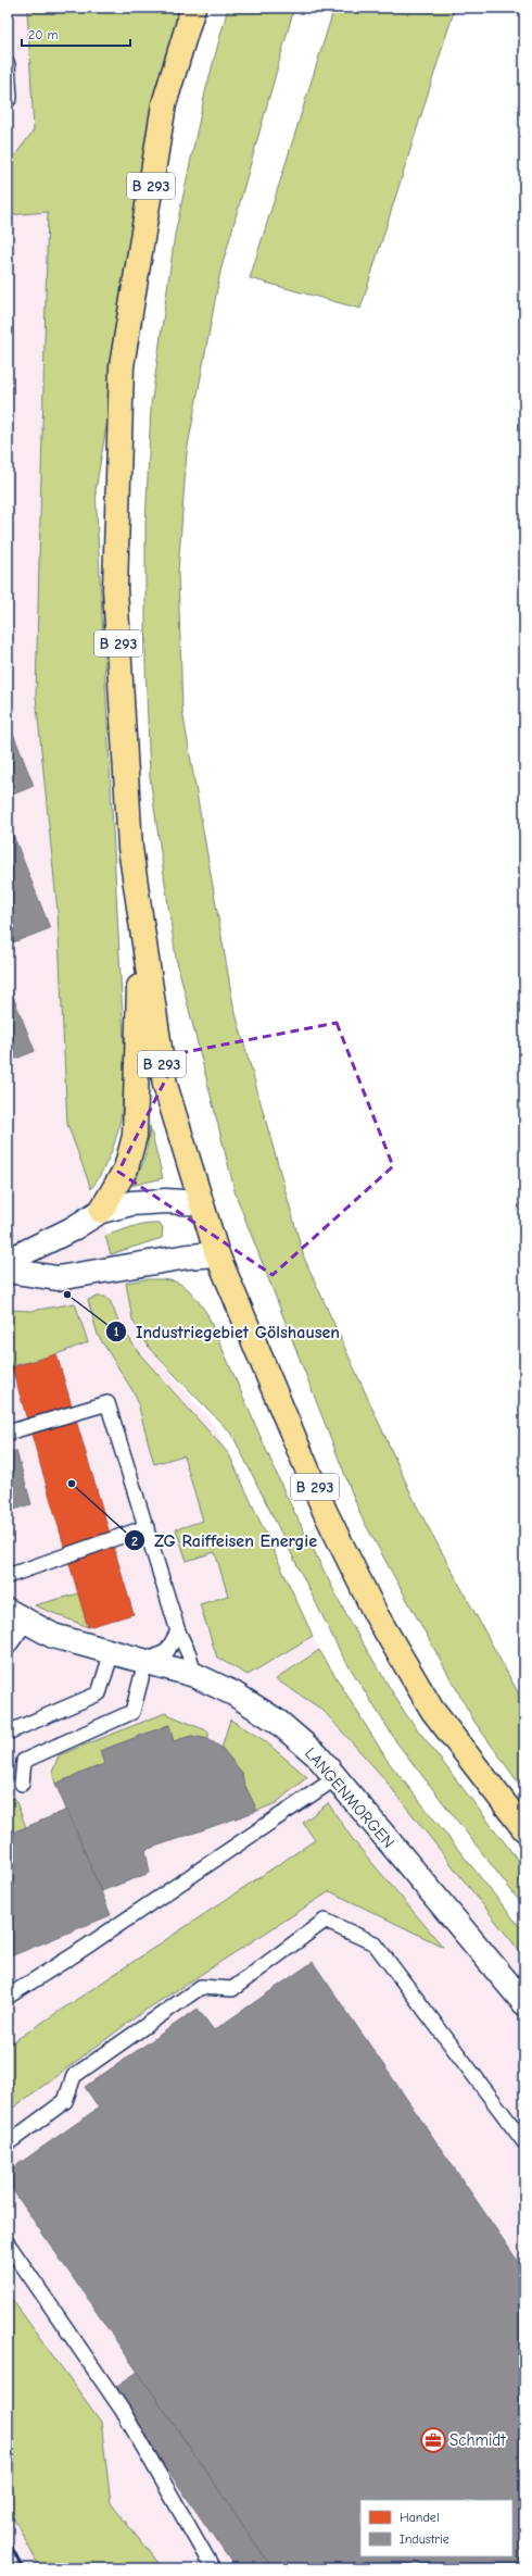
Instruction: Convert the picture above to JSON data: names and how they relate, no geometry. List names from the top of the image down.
{
  "streets": {
    "main road": ["B 293"],
    "street": ["LANGENMORGEN"]
  },
  "places": {
    "other": ["Industriegebiet Gölshausen", "ZG Raiffeisen Energie"],
    "office": ["Schmidt"]
  },
  "legend": ["Handel", "Industrie"],
  "scale_bar": "20 m"
}
